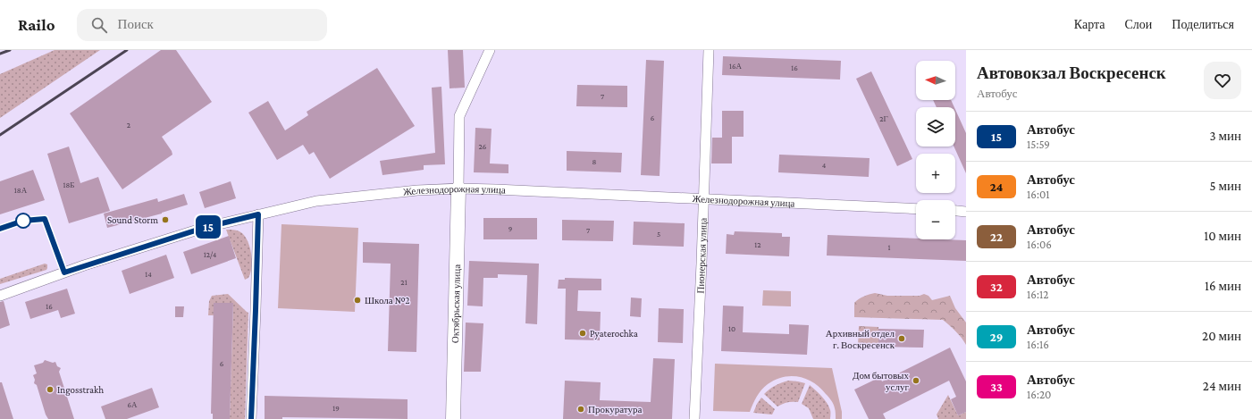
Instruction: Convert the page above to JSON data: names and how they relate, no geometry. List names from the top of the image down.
{
  "streets": {
    "street": ["Железнодорожная улица", "Пионерская улица", "Октябрьская улица"]
  },
  "crossings": [
    ["Железнодорожная улица", "Пионерская улица"],
    ["Железнодорожная улица", "Октябрьская улица"]
  ],
  "places": [
    "Sound Storm",
    "Школа №2",
    "Pyaterochka",
    "Архивный отдел г. Воскресенск",
    "Дом бытовых услуг",
    "Ingosstrakh",
    "Прокуратура"
  ],
  "lines": ["bus line 15"],
  "house_numbers": [
    "16А",
    "16",
    "7",
    "6",
    "2Г",
    "2",
    "26",
    "8",
    "4",
    "18Б",
    "18А",
    "9",
    "7",
    "5",
    "12",
    "1",
    "12/4",
    "14",
    "21",
    "16",
    "10",
    "6",
    "6А",
    "19"
  ],
  "north": "left",
  "page": {
    "header": "Railo",
    "search": "Поиск",
    "nav": ["Карта", "Слои", "Поделиться"],
    "on_map": "15",
    "heading": ["Автовокзал Воскресенск", "Автобус"],
    "map_buttons": ["+", "−"],
    "list": [
      {
        "mark": "15",
        "name": "Автобус",
        "note": "15:59",
        "value": "3 мин"
      },
      {
        "mark": "24",
        "name": "Автобус",
        "note": "16:01",
        "value": "5 мин"
      },
      {
        "mark": "22",
        "name": "Автобус",
        "note": "16:06",
        "value": "10 мин"
      },
      {
        "mark": "32",
        "name": "Автобус",
        "note": "16:12",
        "value": "16 мин"
      },
      {
        "mark": "29",
        "name": "Автобус",
        "note": "16:16",
        "value": "20 мин"
      },
      {
        "mark": "33",
        "name": "Автобус",
        "note": "16:20",
        "value": "24 мин"
      }
    ]
  }
}
